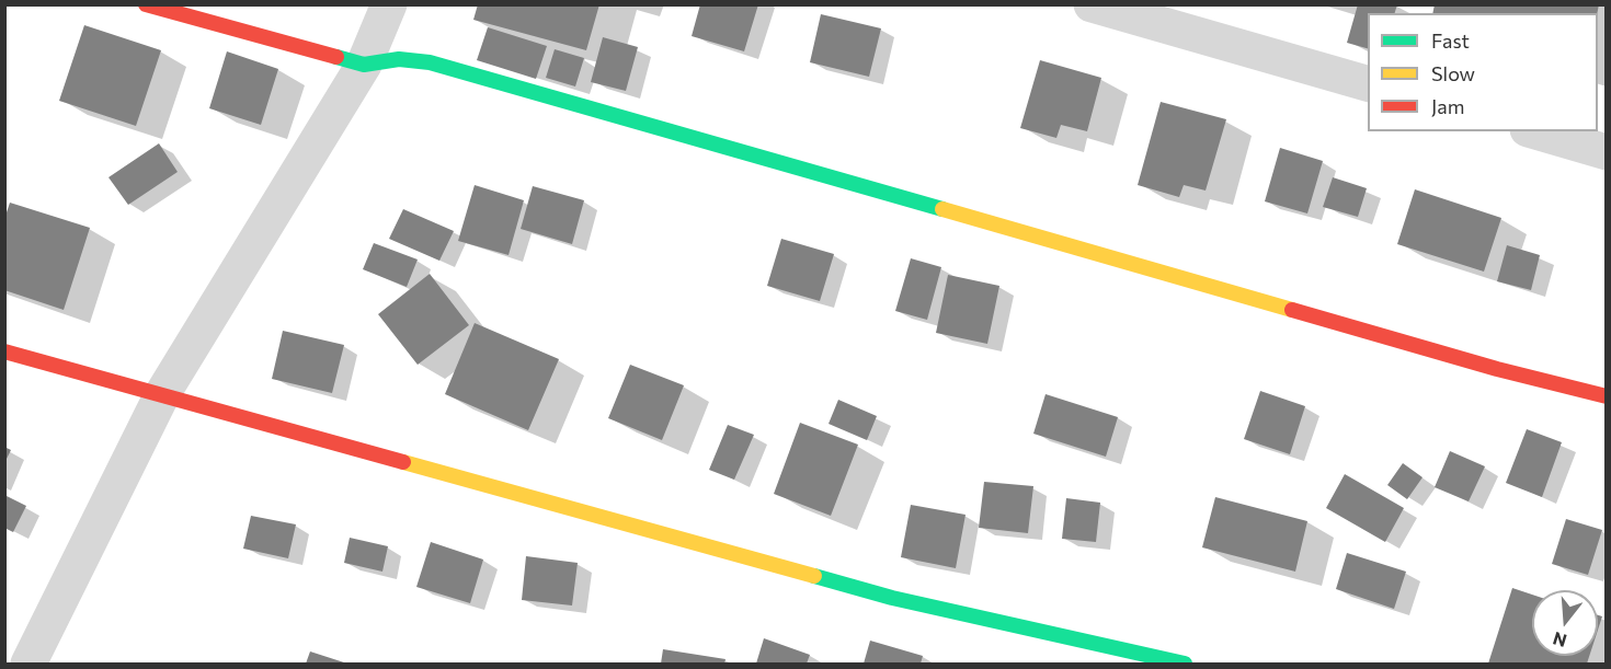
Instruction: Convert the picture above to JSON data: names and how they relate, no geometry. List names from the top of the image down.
{
  "legend": ["Fast", "Slow", "Jam"],
  "north": "bottom"
}
